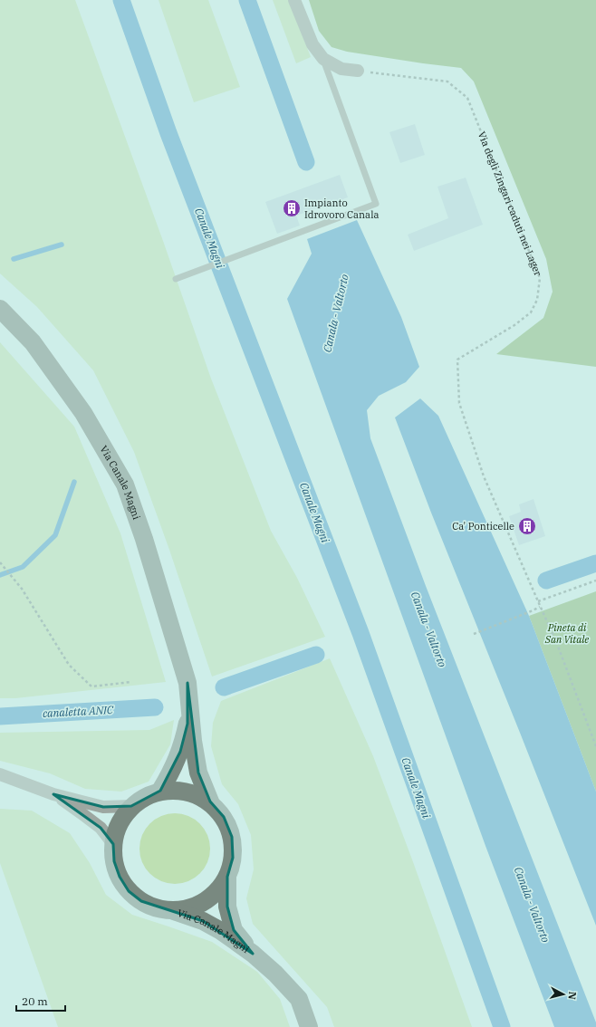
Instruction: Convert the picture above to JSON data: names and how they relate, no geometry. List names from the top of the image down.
{
  "streets": {
    "main road": ["Via Canale Magni"],
    "path": ["Via degli Zingari caduti nei Lager"]
  },
  "water": ["Canale Magni", "Canala - Valtorto", "canaletta ANIC"],
  "parks": ["Pineta di San Vitale"],
  "places": {
    "building": ["Impianto Idrovoro Canala", "Ca' Ponticelle"]
  },
  "scale_bar": "20 m",
  "north": "right"
}
